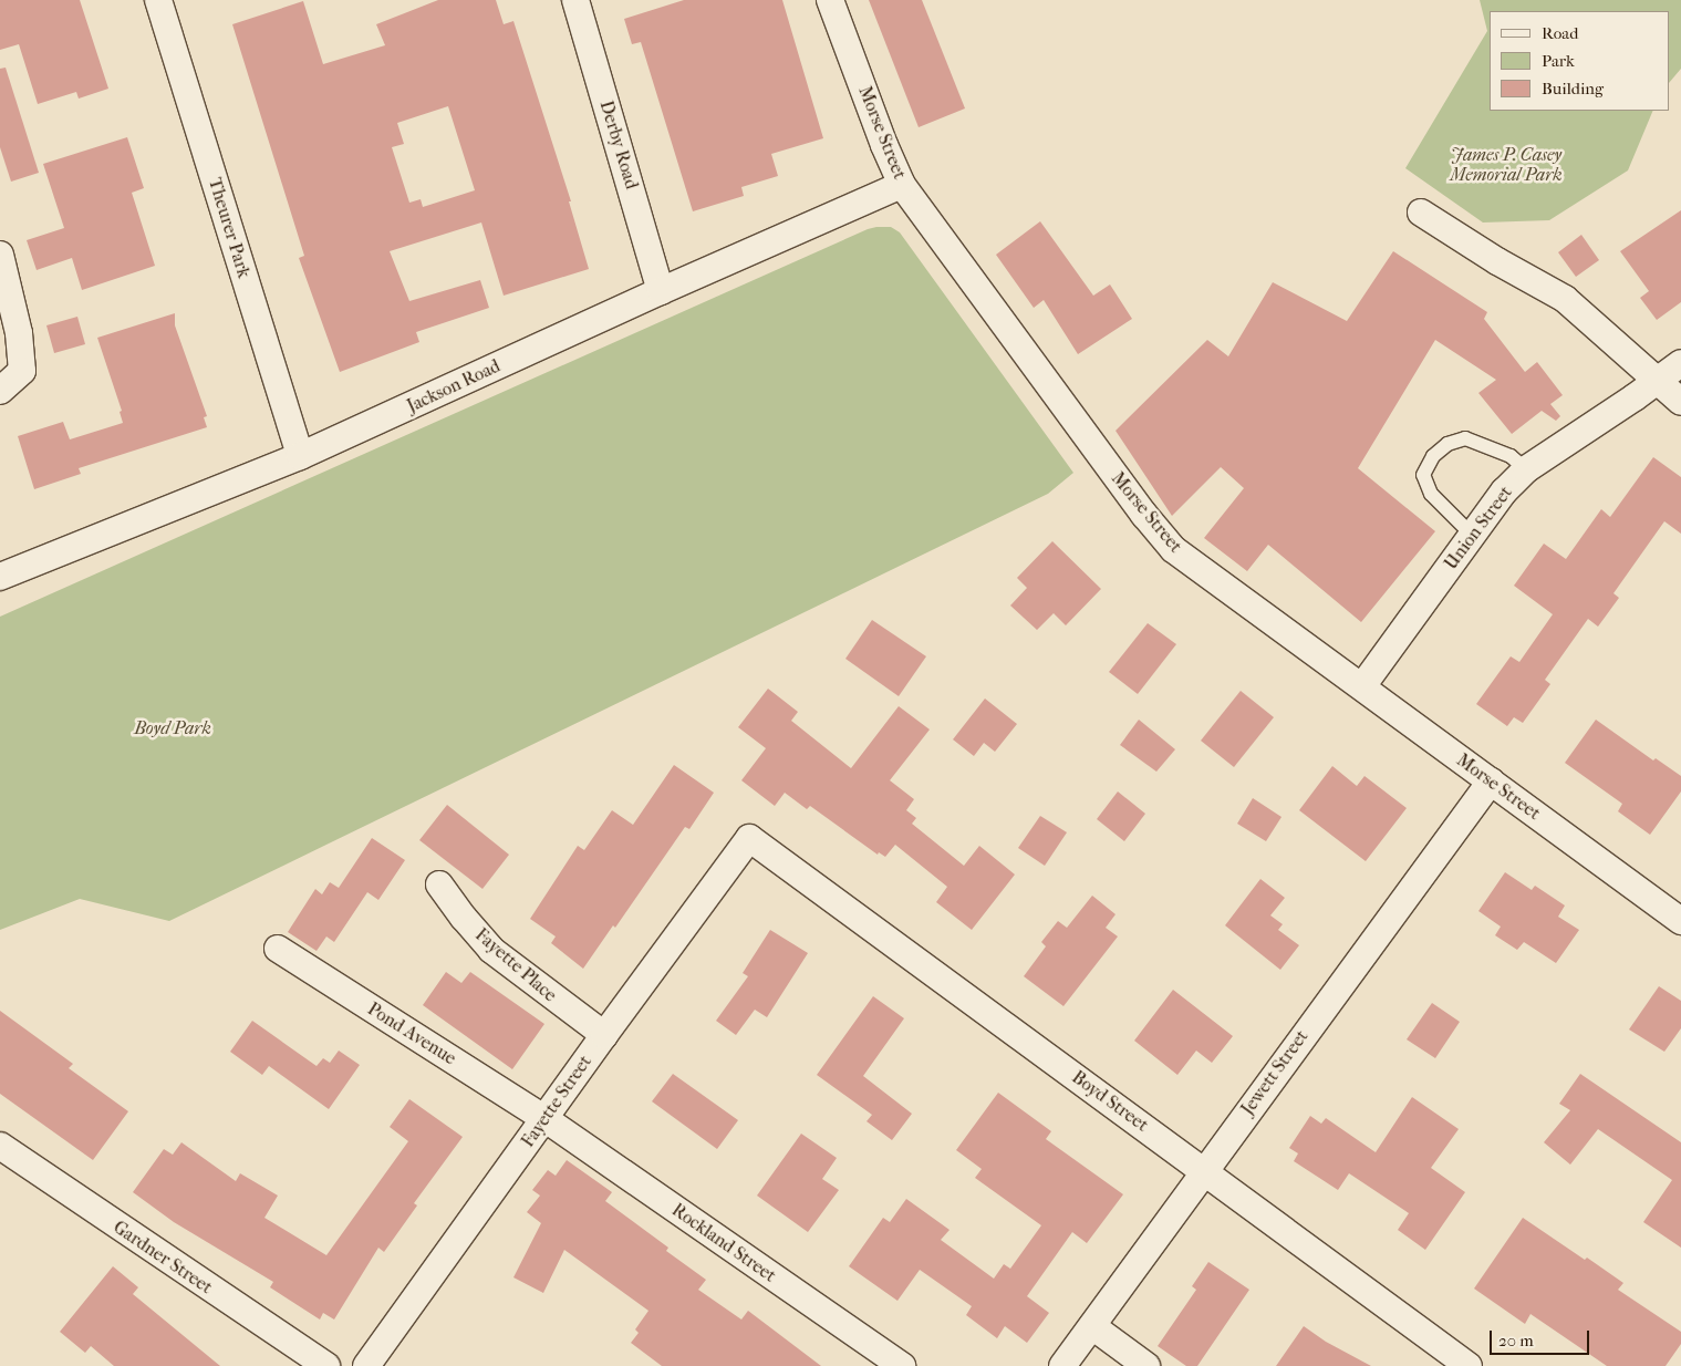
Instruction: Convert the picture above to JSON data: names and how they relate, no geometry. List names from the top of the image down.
{
  "streets": {
    "street": [
      "Morse Street",
      "Derby Road",
      "Theurer Park",
      "Jackson Road",
      "Union Street",
      "Fayette Place",
      "Pond Avenue",
      "Jewett Street",
      "Fayette Street",
      "Boyd Street",
      "Rockland Street",
      "Gardner Street"
    ]
  },
  "crossings": [
    ["Morse Street", "Jackson Road"],
    ["Morse Street", "Union Street"],
    ["Morse Street", "Jewett Street"],
    ["Derby Road", "Jackson Road"],
    ["Theurer Park", "Jackson Road"],
    ["Fayette Place", "Fayette Street"],
    ["Pond Avenue", "Fayette Street"],
    ["Pond Avenue", "Rockland Street"],
    ["Jewett Street", "Boyd Street"],
    ["Fayette Street", "Boyd Street"],
    ["Fayette Street", "Rockland Street"]
  ],
  "parks": ["James P. Casey Memorial Park", "Boyd Park"],
  "legend": ["Road", "Park", "Building"],
  "scale_bar": "20 m"
}
